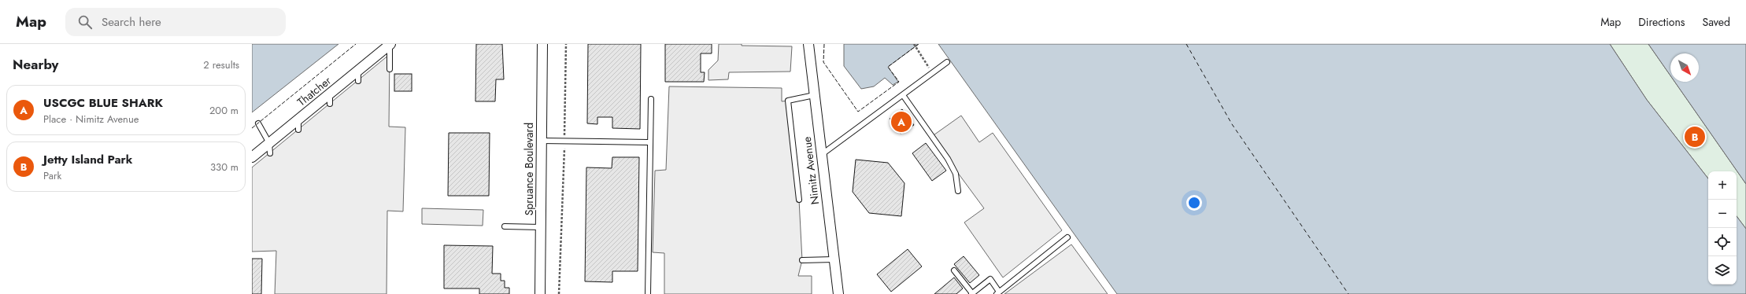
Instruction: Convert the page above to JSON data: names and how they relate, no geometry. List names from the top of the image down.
{
  "streets": {
    "street": ["Thatcher", "Spruance Boulevard", "Nimitz Avenue"]
  },
  "north": "bottom right",
  "page": {
    "header": "Map",
    "search": "Search here",
    "nav": ["Map", "Directions", "Saved"],
    "heading": ["Nearby", "2 results"],
    "list": [
      {
        "mark": "A",
        "name": "USCGC BLUE SHARK",
        "note": "Place · Nimitz Avenue",
        "value": "200 m"
      },
      {
        "mark": "B",
        "name": "Jetty Island Park",
        "note": "Park",
        "value": "330 m"
      }
    ],
    "pins": ["A", "B"],
    "map_buttons": ["+", "−"]
  }
}
